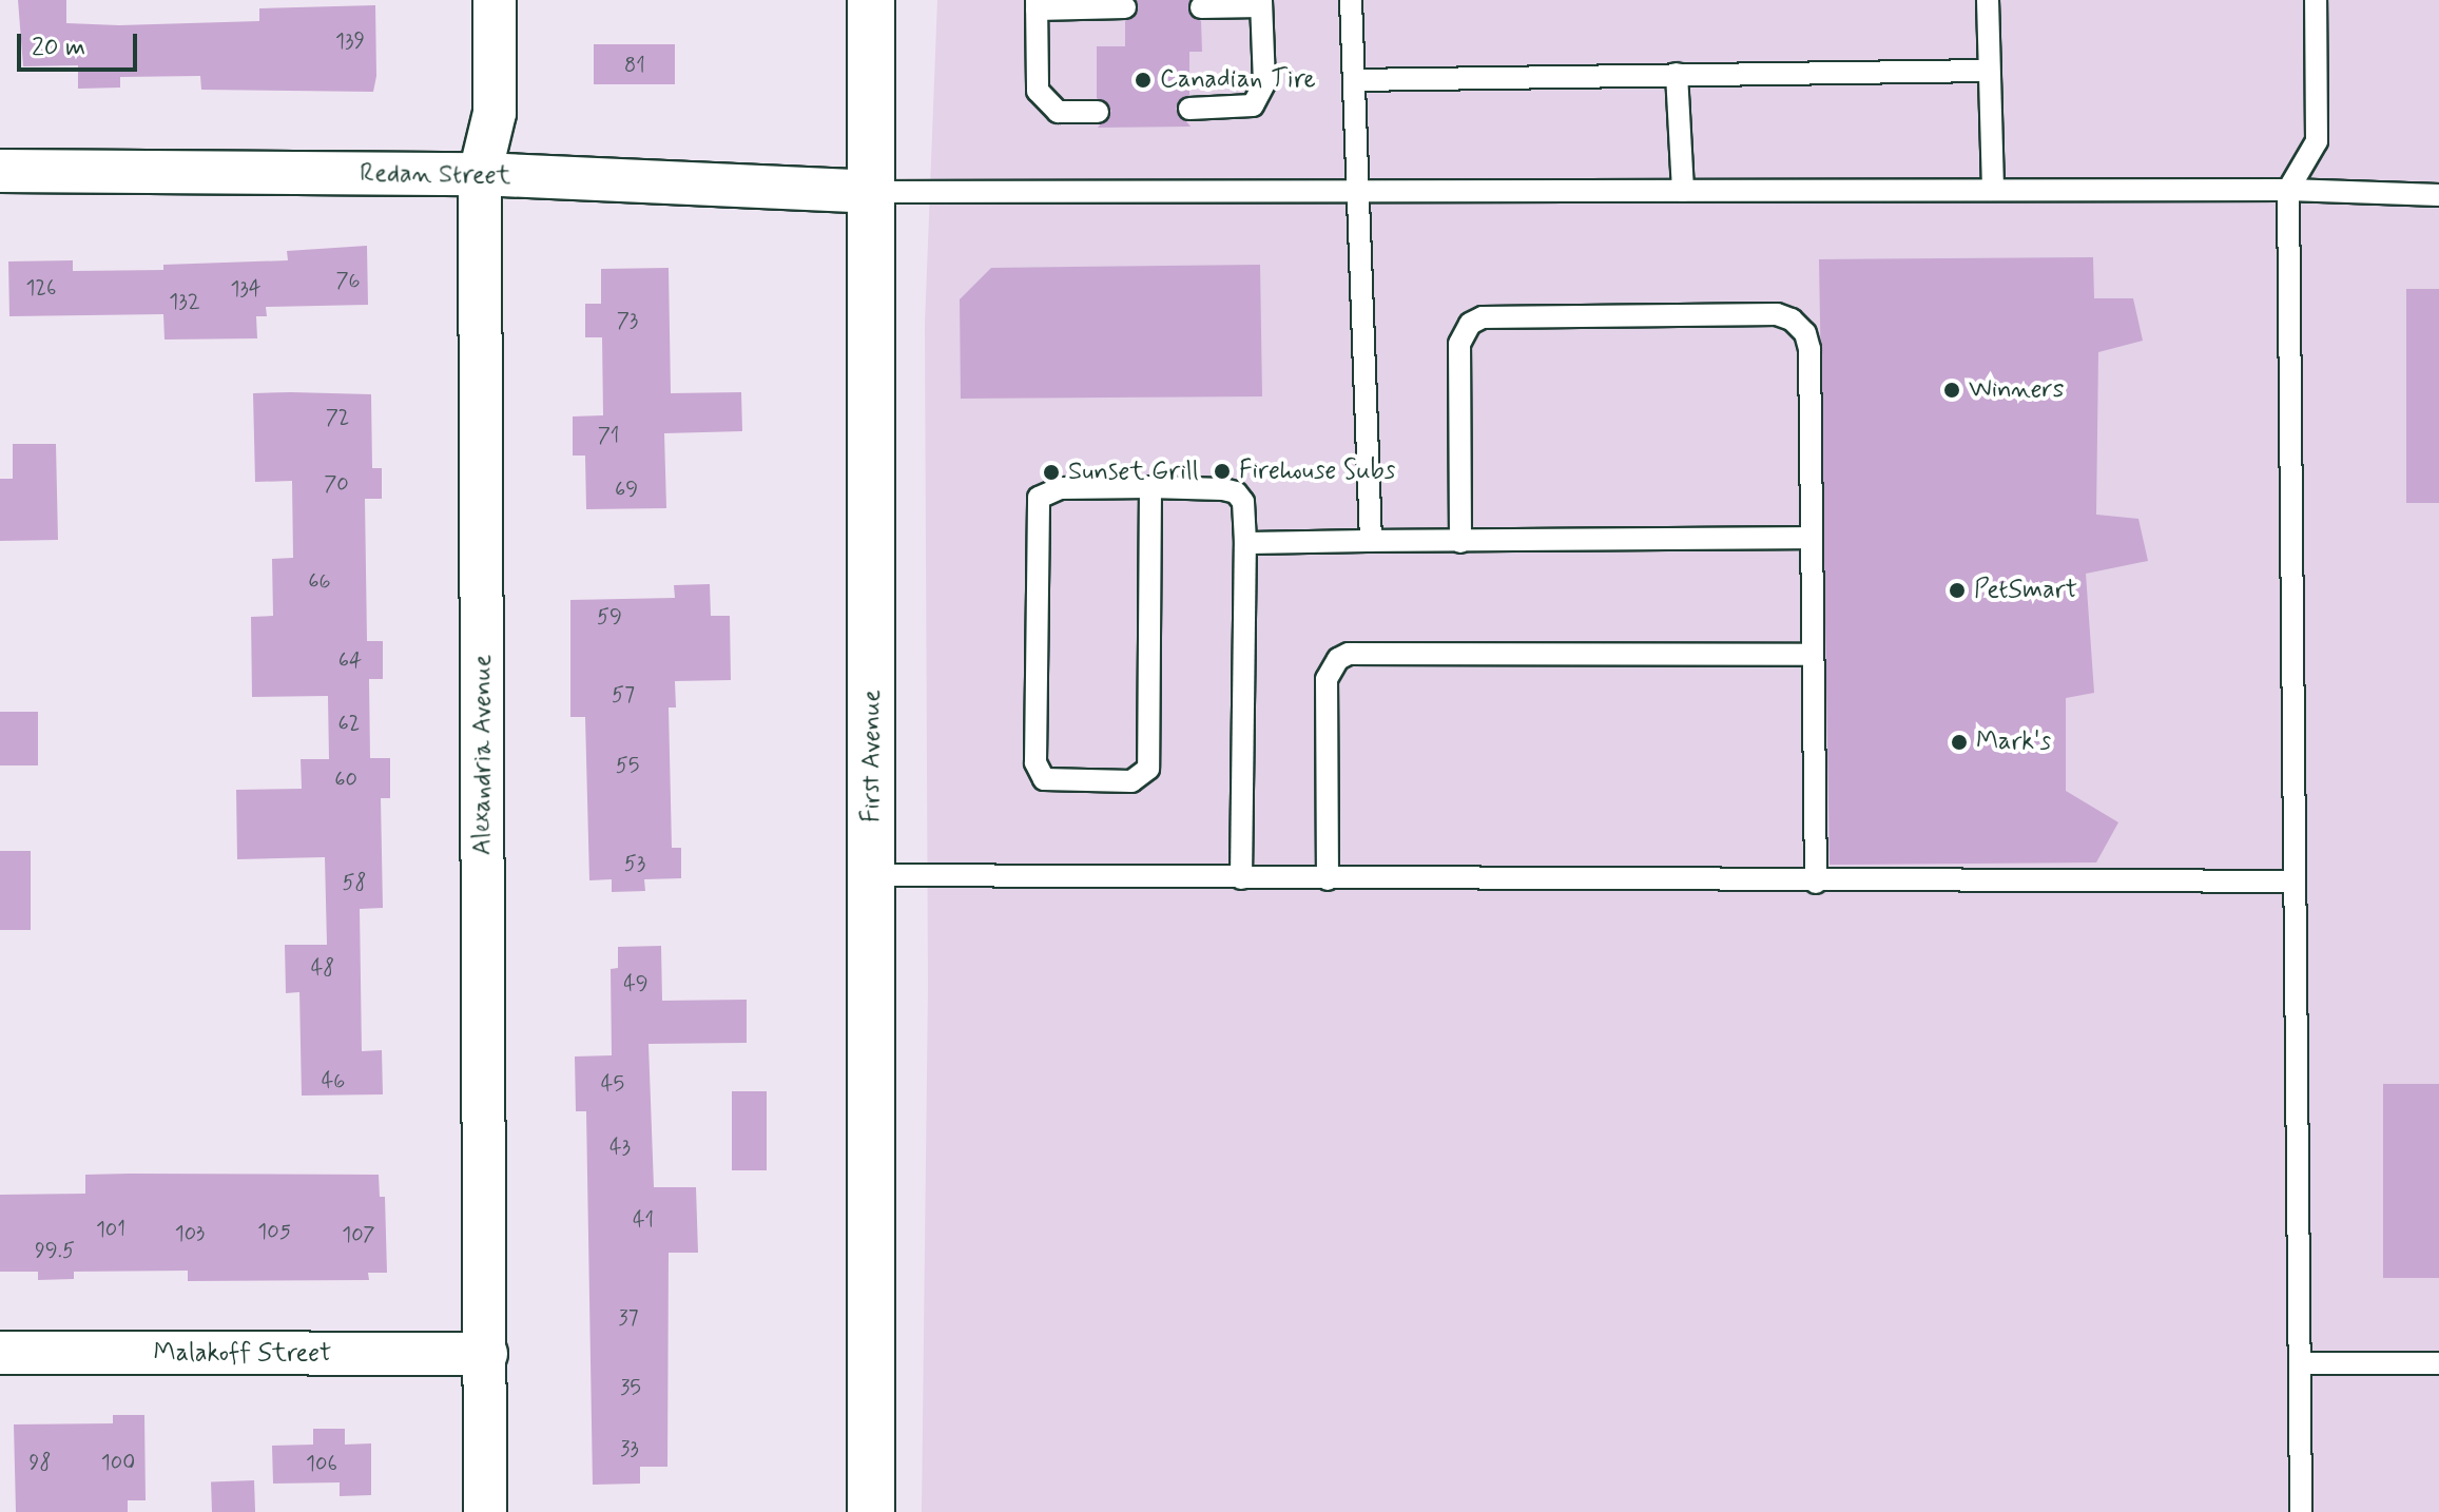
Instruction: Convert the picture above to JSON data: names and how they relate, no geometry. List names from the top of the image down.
{
  "streets": {
    "main road": ["First Avenue"],
    "street": ["Redan Street", "Alexandria Avenue", "Malakoff Street"]
  },
  "crossings": [
    ["Redan Street", "Alexandria Avenue"],
    ["Redan Street", "First Avenue"],
    ["Alexandria Avenue", "Malakoff Street"]
  ],
  "places": [
    "Canadian Tire",
    "Winners",
    "Firehouse Subs",
    "Sunset Grill",
    "PetSmart",
    "Mark's"
  ],
  "house_numbers": [
    "139",
    "81",
    "76",
    "126",
    "134",
    "132",
    "73",
    "72",
    "71",
    "70",
    "69",
    "66",
    "59",
    "64",
    "57",
    "62",
    "55",
    "60",
    "53",
    "58",
    "48",
    "49",
    "46",
    "45",
    "43",
    "41",
    "101",
    "105",
    "103",
    "107",
    "99.5",
    "37",
    "35",
    "33",
    "98",
    "100",
    "106"
  ],
  "scale_bar": "20 m"
}
